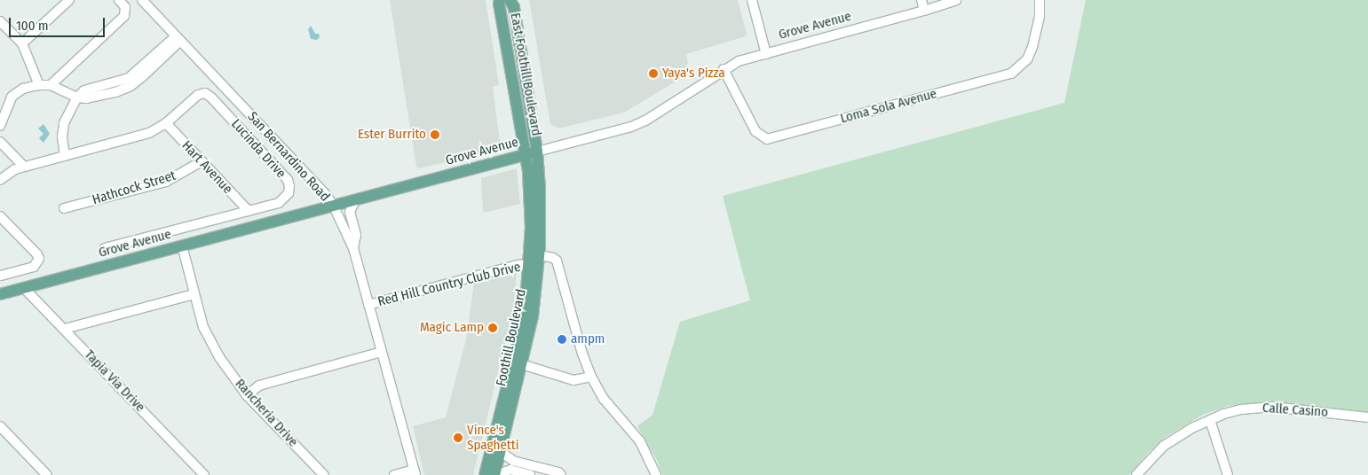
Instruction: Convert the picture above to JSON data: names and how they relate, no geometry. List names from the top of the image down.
{
  "streets": {
    "main road": ["Grove Avenue", "East Foothill Boulevard", "Foothill Boulevard"],
    "street": [
      "Loma Sola Avenue",
      "Lucinda Drive",
      "San Bernardino Road",
      "Hart Avenue",
      "Hathcock Street",
      "Red Hill Country Club Drive",
      "Tapia Via Drive",
      "Calle Casino",
      "Rancheria Drive"
    ]
  },
  "crossings": [
    ["Grove Avenue", "East Foothill Boulevard"],
    ["Grove Avenue", "Loma Sola Avenue"],
    ["Grove Avenue", "San Bernardino Road"],
    ["Grove Avenue", "Foothill Boulevard"],
    ["Grove Avenue", "Tapia Via Drive"],
    ["Grove Avenue", "Rancheria Drive"],
    ["East Foothill Boulevard", "Foothill Boulevard"],
    ["Lucinda Drive", "Hart Avenue"],
    ["San Bernardino Road", "Red Hill Country Club Drive"],
    ["Hart Avenue", "Hathcock Street"],
    ["Red Hill Country Club Drive", "Foothill Boulevard"]
  ],
  "places": [
    "Yaya's Pizza",
    "Ester Burrito",
    "Magic Lamp",
    "ampm",
    "Vince's Spaghetti"
  ],
  "scale_bar": "100 m"
}
